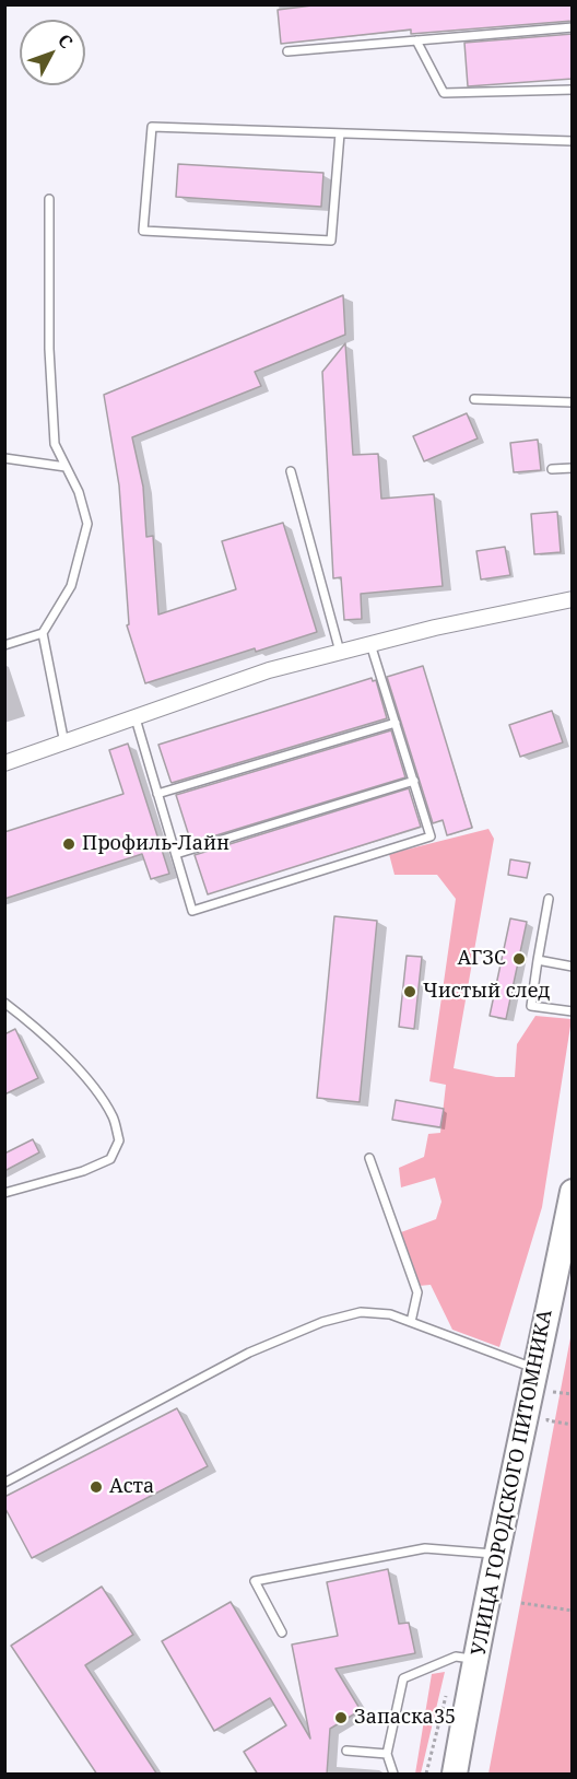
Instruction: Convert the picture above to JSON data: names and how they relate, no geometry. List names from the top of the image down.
{
  "streets": {
    "main road": ["УЛИЦА ГОРОДСКОГО ПИТОМНИКА"]
  },
  "places": [
    "Профиль-Лайн",
    "АГЗС",
    "Чистый след",
    "Аста",
    "Запаска35"
  ],
  "north": "top right"
}
